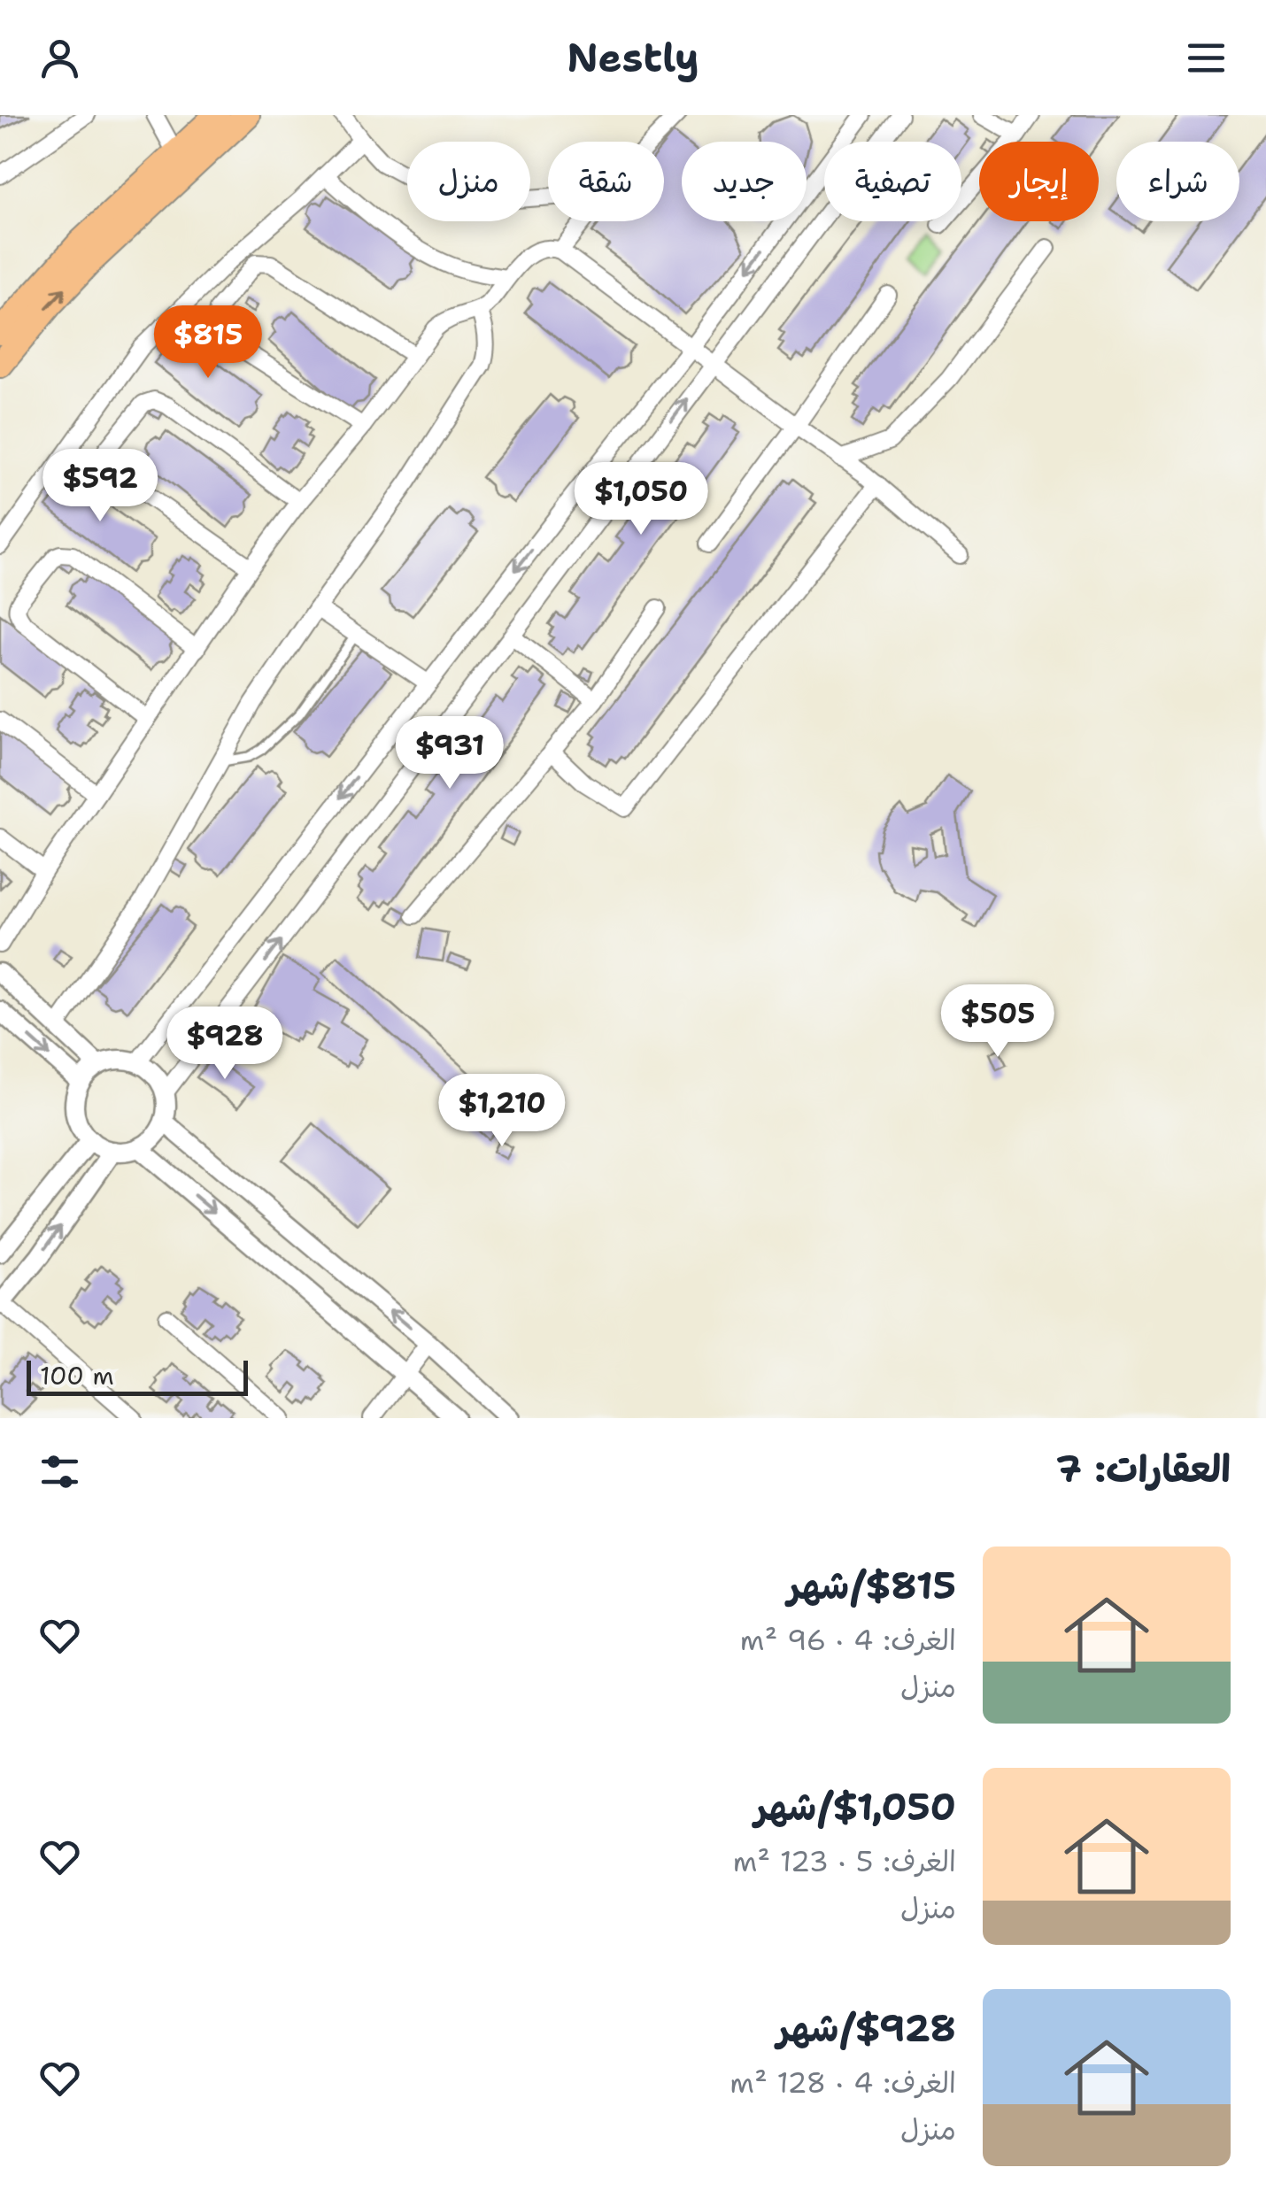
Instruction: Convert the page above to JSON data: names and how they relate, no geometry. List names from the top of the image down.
{
  "scale_bar": "100 m",
  "page": {
    "header": "Nestly",
    "chip": [
      "شراء",
      "إيجار",
      "تصفية",
      "جديد",
      "شقة",
      "منزل"
    ],
    "price": [
      "$815",
      "$592",
      "$1,050",
      "$931",
      "$505",
      "$928",
      "$1,210"
    ],
    "scale": "100 m",
    "heading": "العقارات: 7",
    "list": [
      {
        "name": "$815/شهر",
        "note": "الغرف: 4 · 96 m² · منزل"
      },
      {
        "name": "$1,050/شهر",
        "note": "الغرف: 5 · 123 m² · منزل"
      },
      {
        "name": "$928/شهر",
        "note": "الغرف: 4 · 128 m² · منزل"
      }
    ]
  }
}
